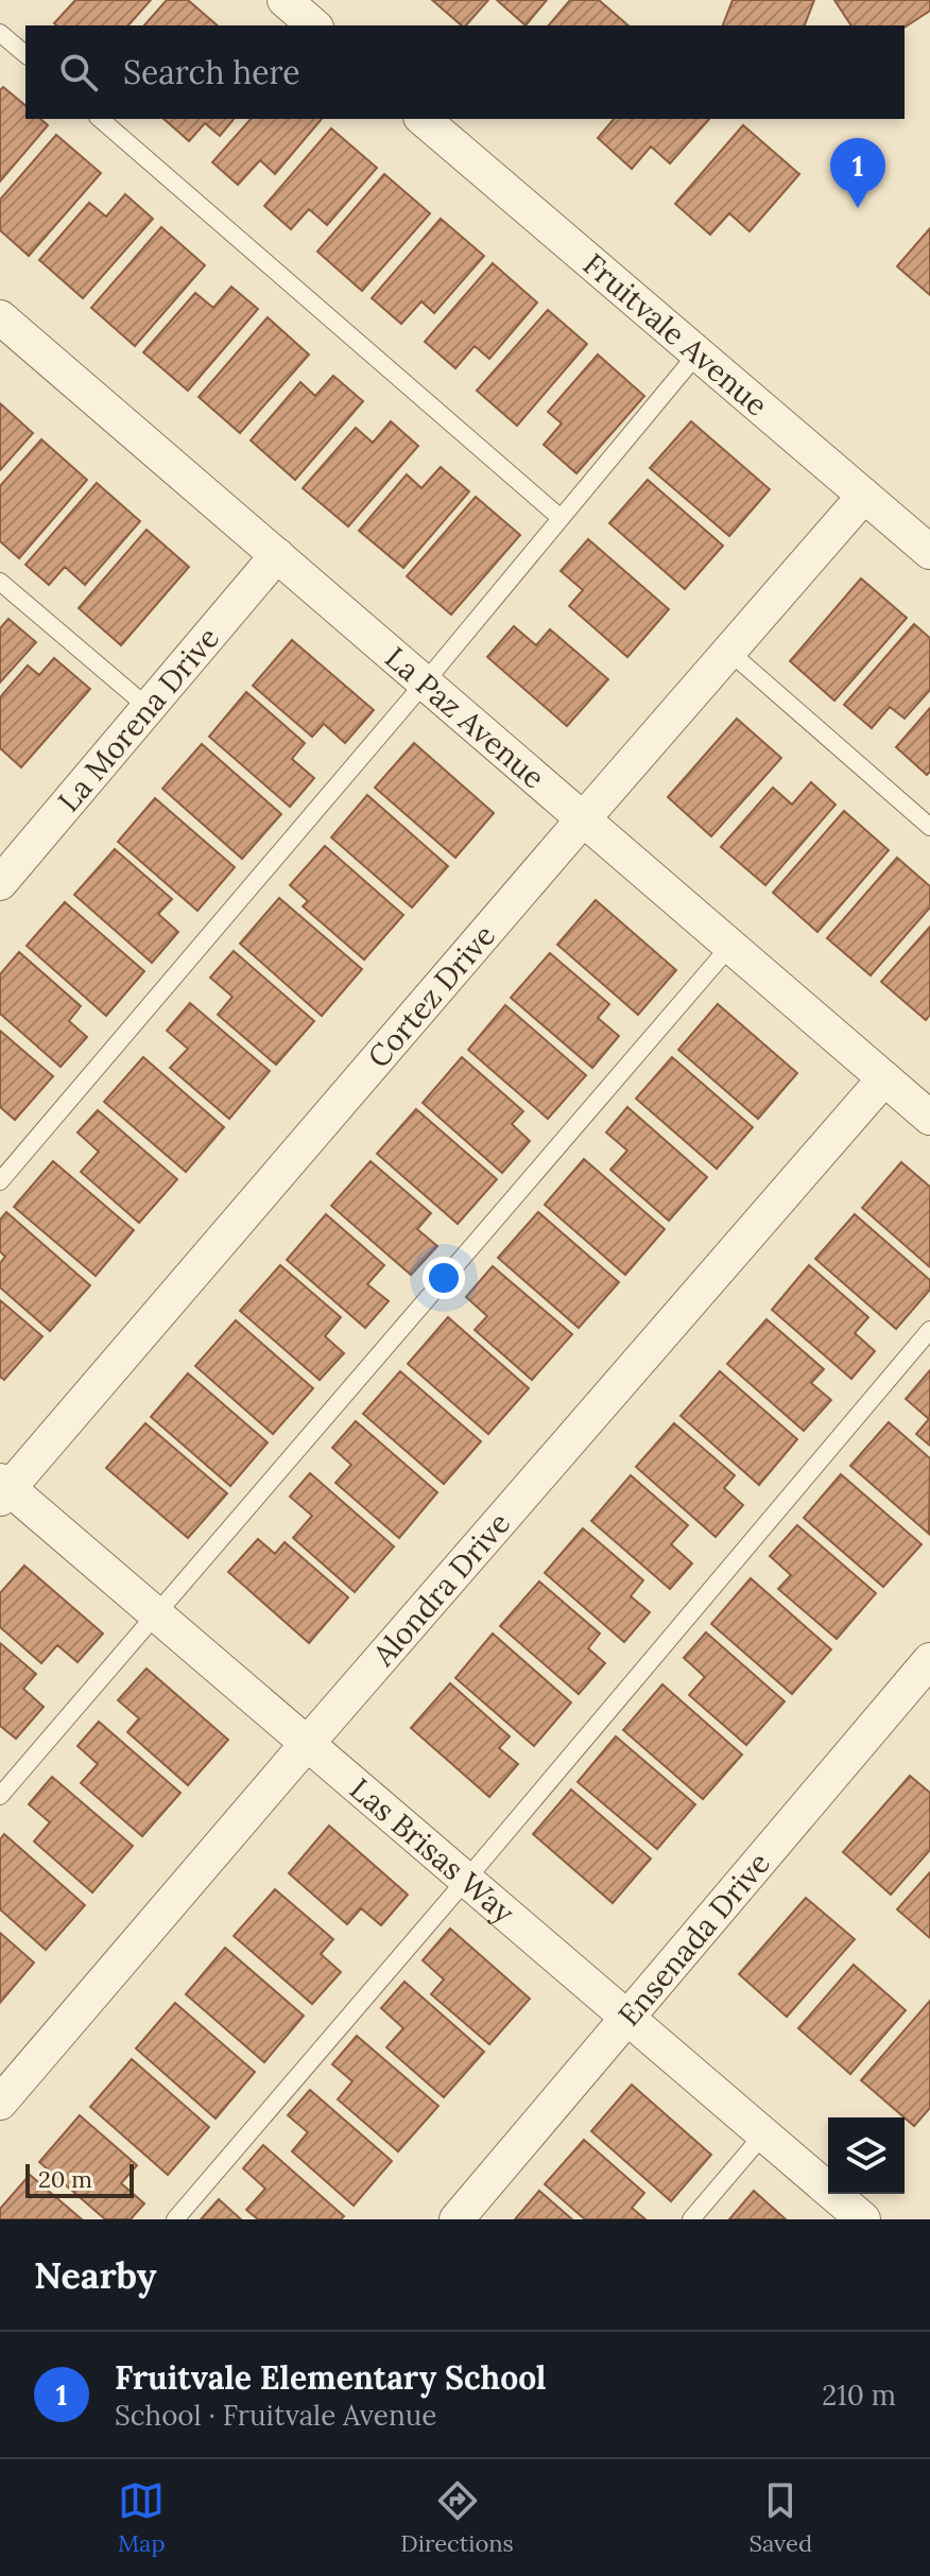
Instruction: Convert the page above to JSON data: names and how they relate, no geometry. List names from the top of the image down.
{
  "streets": {
    "street": [
      "Fruitvale Avenue",
      "La Paz Avenue",
      "La Morena Drive",
      "Cortez Drive",
      "Alondra Drive",
      "Las Brisas Way",
      "Ensenada Drive"
    ]
  },
  "crossings": [
    ["Fruitvale Avenue", "Cortez Drive"],
    ["La Paz Avenue", "La Morena Drive"],
    ["La Paz Avenue", "Cortez Drive"],
    ["La Paz Avenue", "Alondra Drive"],
    ["Cortez Drive", "Las Brisas Way"],
    ["Alondra Drive", "Las Brisas Way"],
    ["Las Brisas Way", "Ensenada Drive"]
  ],
  "scale_bar": "20 m",
  "page": {
    "search": "Search here",
    "pins": "1",
    "scale": "20 m",
    "heading": "Nearby",
    "list": [
      {
        "mark": "1",
        "name": "Fruitvale Elementary School",
        "note": "School · Fruitvale Avenue",
        "value": "210 m"
      }
    ],
    "nav": ["Map", "Directions", "Saved"]
  }
}
